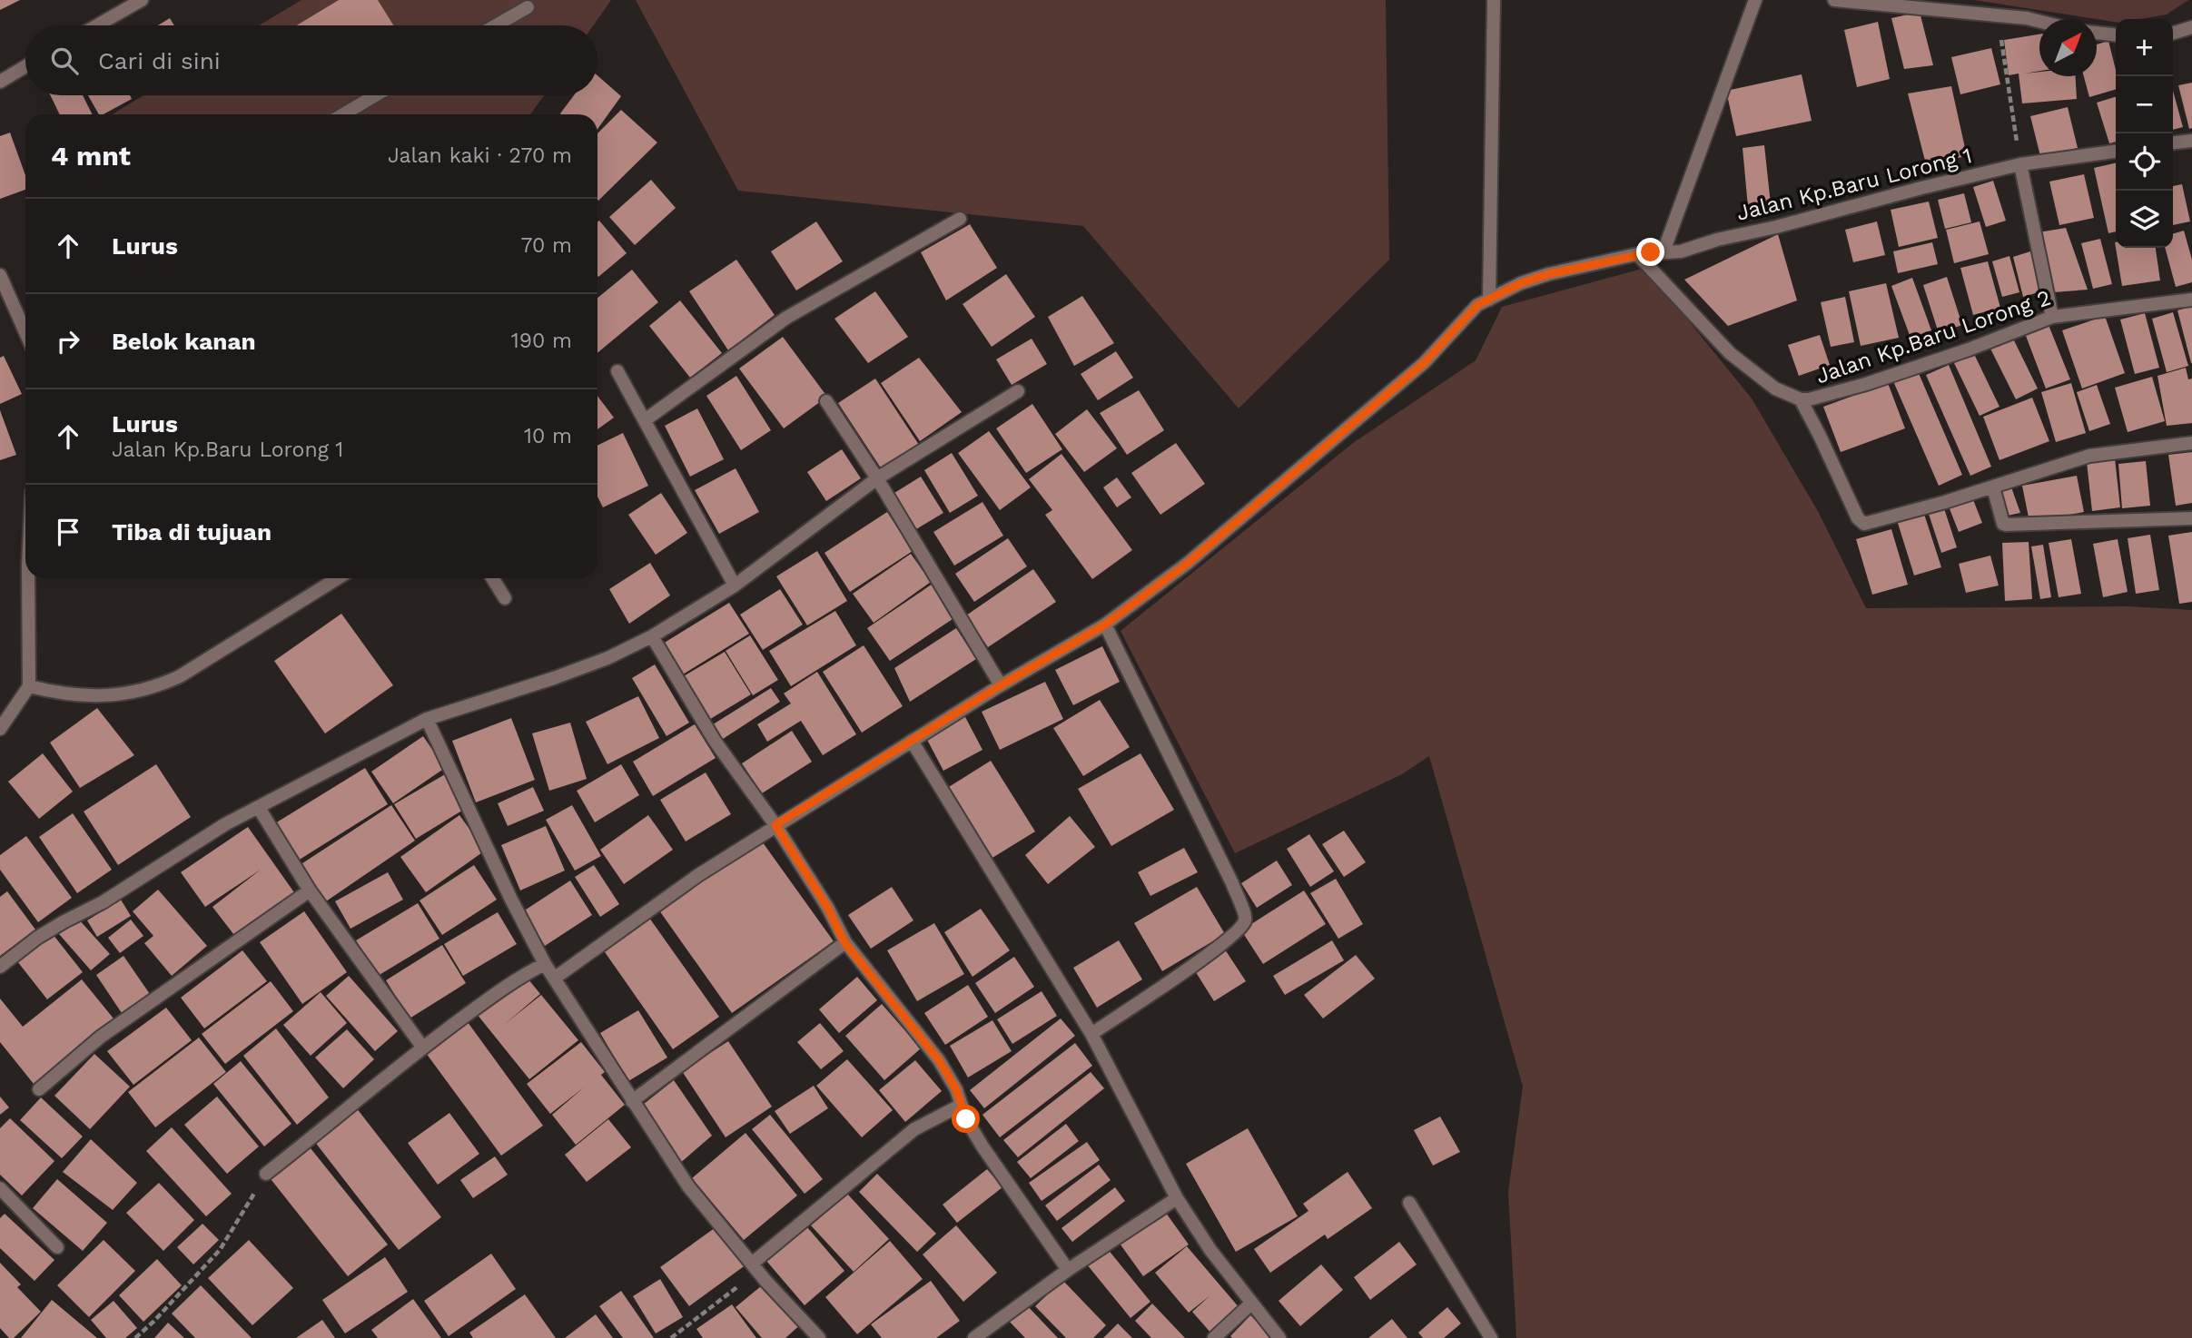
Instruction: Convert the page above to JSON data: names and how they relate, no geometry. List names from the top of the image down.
{
  "streets": {
    "street": ["Jalan Kp.Baru Lorong 1", "Jalan Kp.Baru Lorong 2"]
  },
  "north": "top right",
  "page": {
    "map_buttons": ["+", "−"],
    "search": "Cari di sini",
    "heading": ["4 mnt", "Jalan kaki · 270 m"],
    "list": [
      ["Lurus", "70 m"],
      ["Belok kanan", "190 m"],
      ["Lurus", "Jalan Kp.Baru Lorong 1", "10 m"],
      "Tiba di tujuan"
    ]
  }
}
